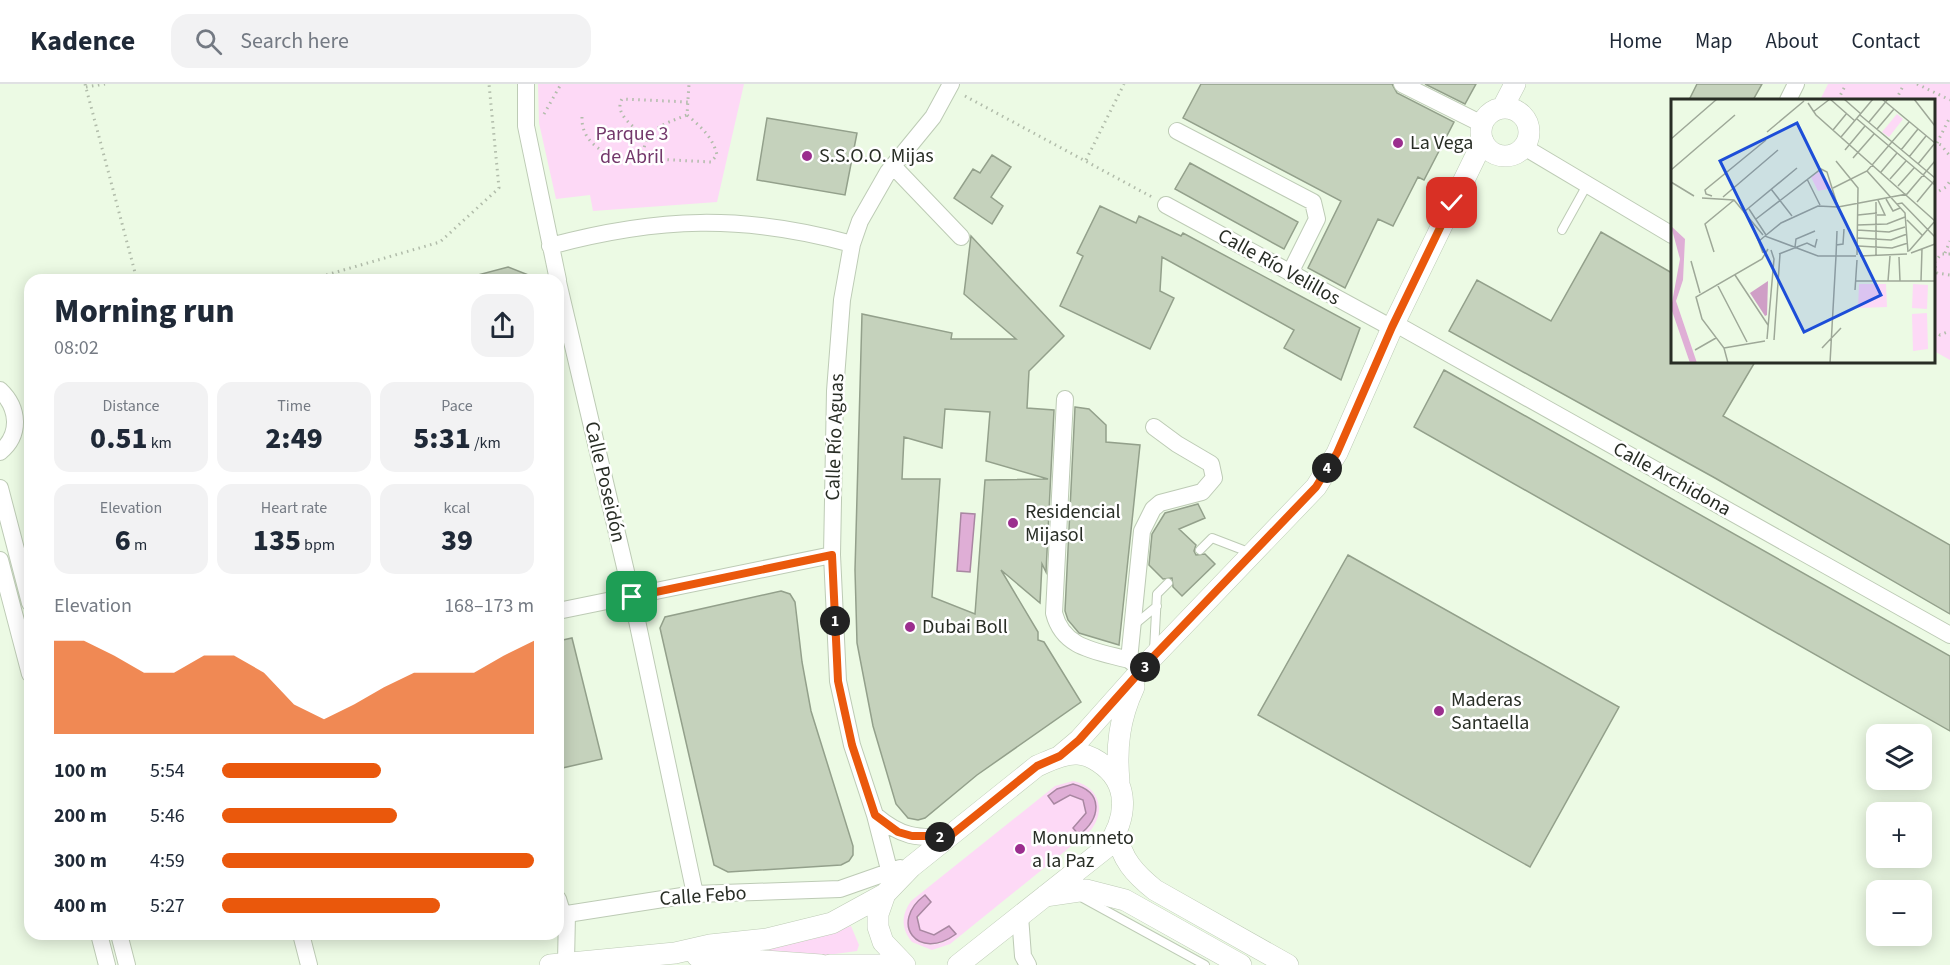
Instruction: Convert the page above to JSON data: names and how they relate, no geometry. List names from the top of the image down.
{
  "streets": {
    "street": [
      "Calle Río Velillos",
      "Calle Río Aguas",
      "Calle Archidona",
      "Calle Poseidón",
      "Calle Febo"
    ]
  },
  "crossings": [
    ["Calle Río Velillos", "Calle Archidona"],
    ["Calle Río Aguas", "Calle Febo"],
    ["Calle Poseidón", "Calle Febo"]
  ],
  "parks": ["Parque 3 de Abril"],
  "places": [
    "La Vega",
    "S.S.O.O. Mijas",
    "Residencial Mijasol",
    "Dubai Boll",
    "Maderas Santaella",
    "Monumneto a la Paz"
  ],
  "page": {
    "header": "Kadence",
    "search": "Search here",
    "nav": [
      "Home",
      "Map",
      "About",
      "Contact"
    ],
    "heading": ["Morning run", "08:02"],
    "stats": [
      ["Distance", "0.51 km"],
      ["Time", "2:49"],
      ["Pace", "5:31 /km"],
      ["Elevation", "6 m"],
      ["Heart rate", "135 bpm"],
      ["kcal", "39"]
    ],
    "pins": [
      "4",
      "1",
      "3",
      "2"
    ],
    "chart": ["Elevation", "168–173 m"],
    "map_buttons": ["+", "−"],
    "list": [
      {
        "name": "100 m",
        "note": "5:54"
      },
      {
        "name": "200 m",
        "note": "5:46"
      },
      {
        "name": "300 m",
        "note": "4:59"
      },
      {
        "name": "400 m",
        "note": "5:27"
      }
    ]
  }
}
